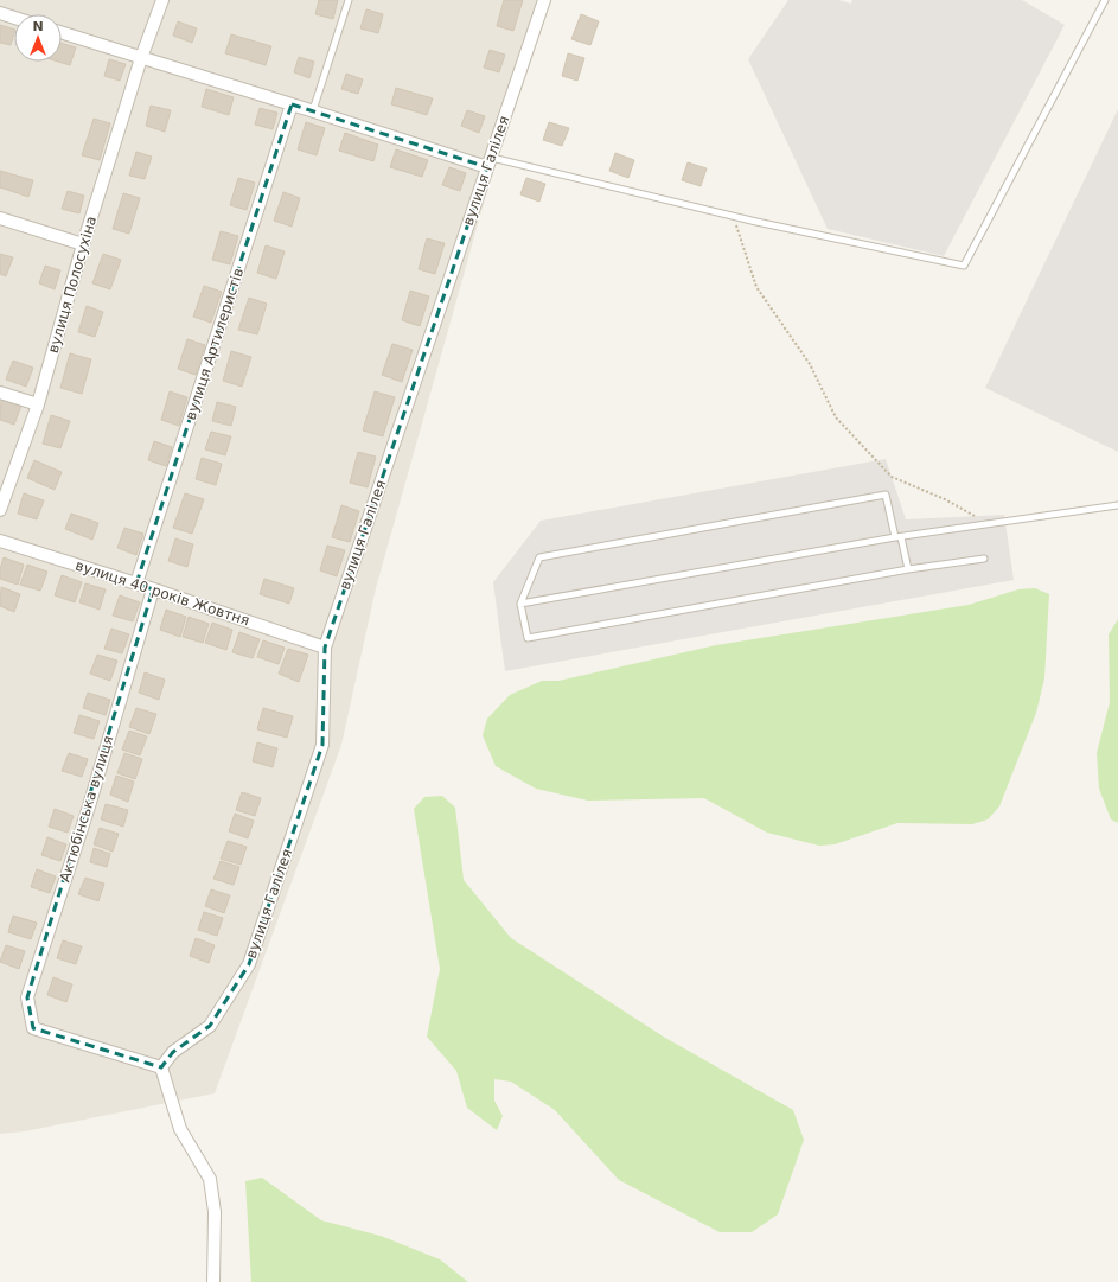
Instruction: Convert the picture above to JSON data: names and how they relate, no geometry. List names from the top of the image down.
{
  "streets": {
    "street": [
      "вулиця Галілея",
      "вулиця Полосухіна",
      "вулиця Артилеристів",
      "вулиця 40 років Жовтня",
      "Актюбінська вулиця"
    ]
  },
  "crossings": [
    ["вулиця Галілея", "вулиця 40 років Жовтня"],
    ["вулиця Галілея", "Актюбінська вулиця"],
    ["вулиця Артилеристів", "вулиця 40 років Жовтня"],
    ["вулиця 40 років Жовтня", "Актюбінська вулиця"]
  ],
  "north": "top"
}
